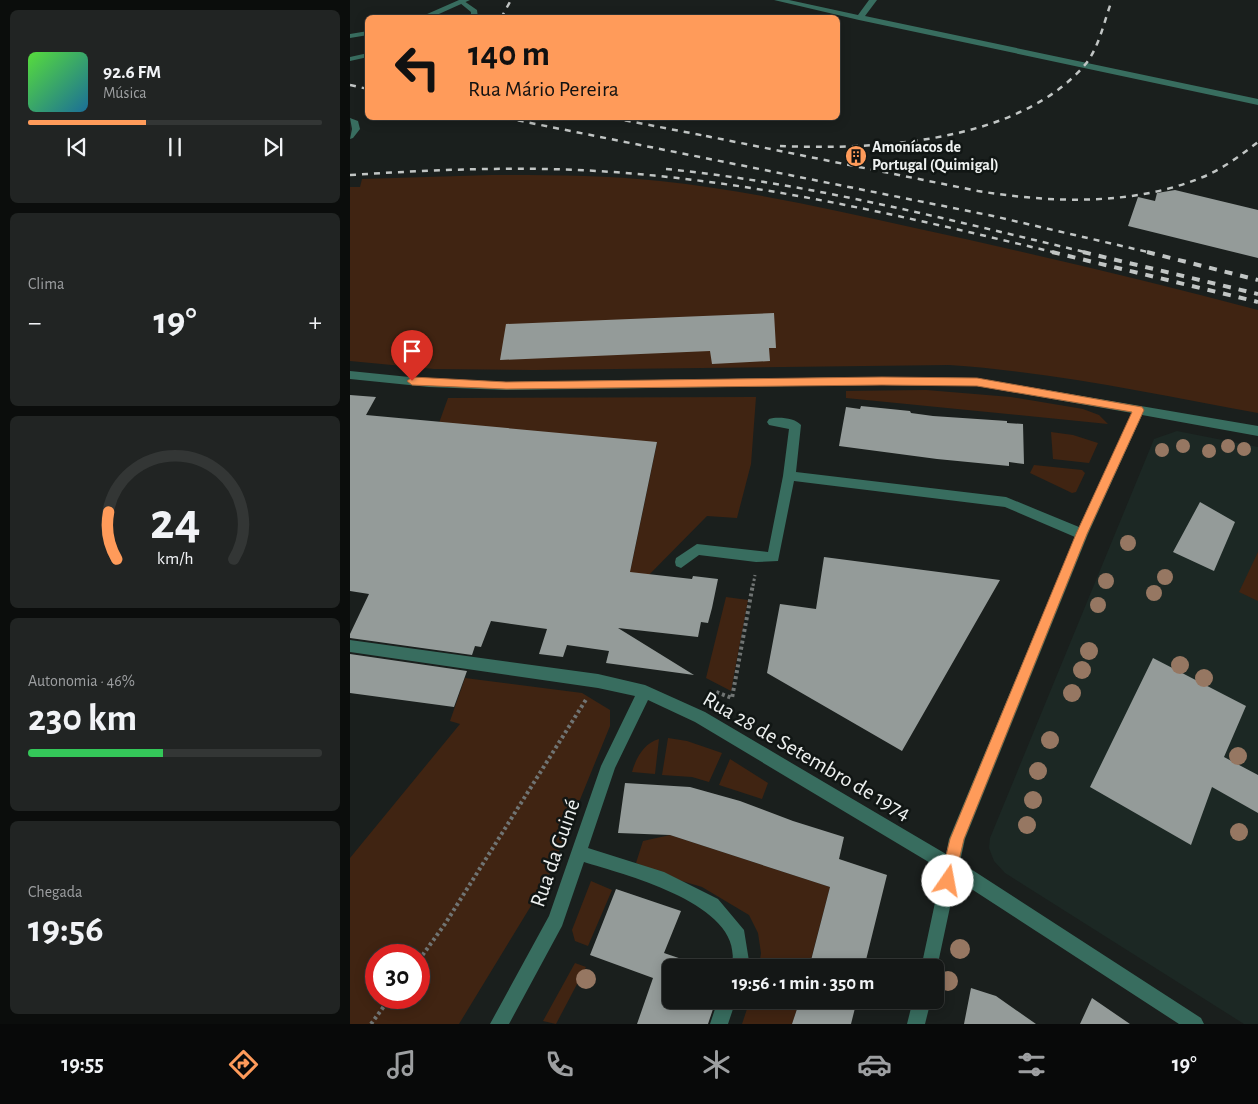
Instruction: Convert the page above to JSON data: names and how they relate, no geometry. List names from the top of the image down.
{
  "streets": {
    "street": ["Rua 28 de Setembro de 1974", "Rua da Guiné"]
  },
  "crossings": [
    ["Rua 28 de Setembro de 1974", "Rua da Guiné"]
  ],
  "places": {
    "building": ["Amoníacos de Portugal (Quimigal)"]
  },
  "page": {
    "turn": ["140 m", "Rua Mário Pereira"],
    "song": ["92.6 FM", "Música"],
    "tile": [
      "Clima",
      ["Autonomia · 46%", "230 km"],
      ["Chegada", "19:56"]
    ],
    "heat": ["−", "19°", "+"],
    "limit": "30",
    "trip": "19:56 · 1 min · 350 m",
    "tabs": ["19:55", "19°"],
    "gauge": ["24", "km/h"]
  }
}
